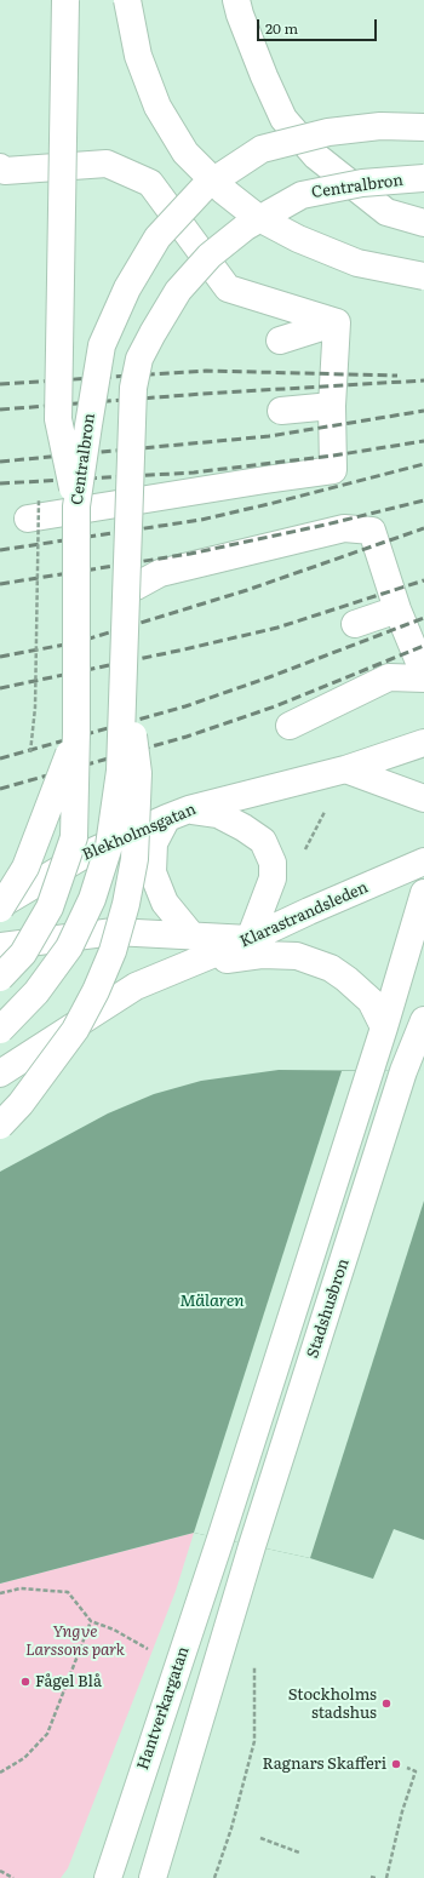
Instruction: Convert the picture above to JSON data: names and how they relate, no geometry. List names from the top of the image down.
{
  "streets": {
    "main road": [
      "Centralbron",
      "Blekholmsgatan",
      "Klarastrandsleden",
      "Stadshusbron",
      "Hantverkargatan"
    ]
  },
  "crossings": [
    ["Blekholmsgatan", "Klarastrandsleden"],
    ["Klarastrandsleden", "Stadshusbron"],
    ["Stadshusbron", "Hantverkargatan"]
  ],
  "water": ["Mälaren"],
  "parks": ["Yngve Larssons park"],
  "places": ["Fågel Blå", "Stockholms stadshus", "Ragnars Skafferi"],
  "scale_bar": "20 m"
}
